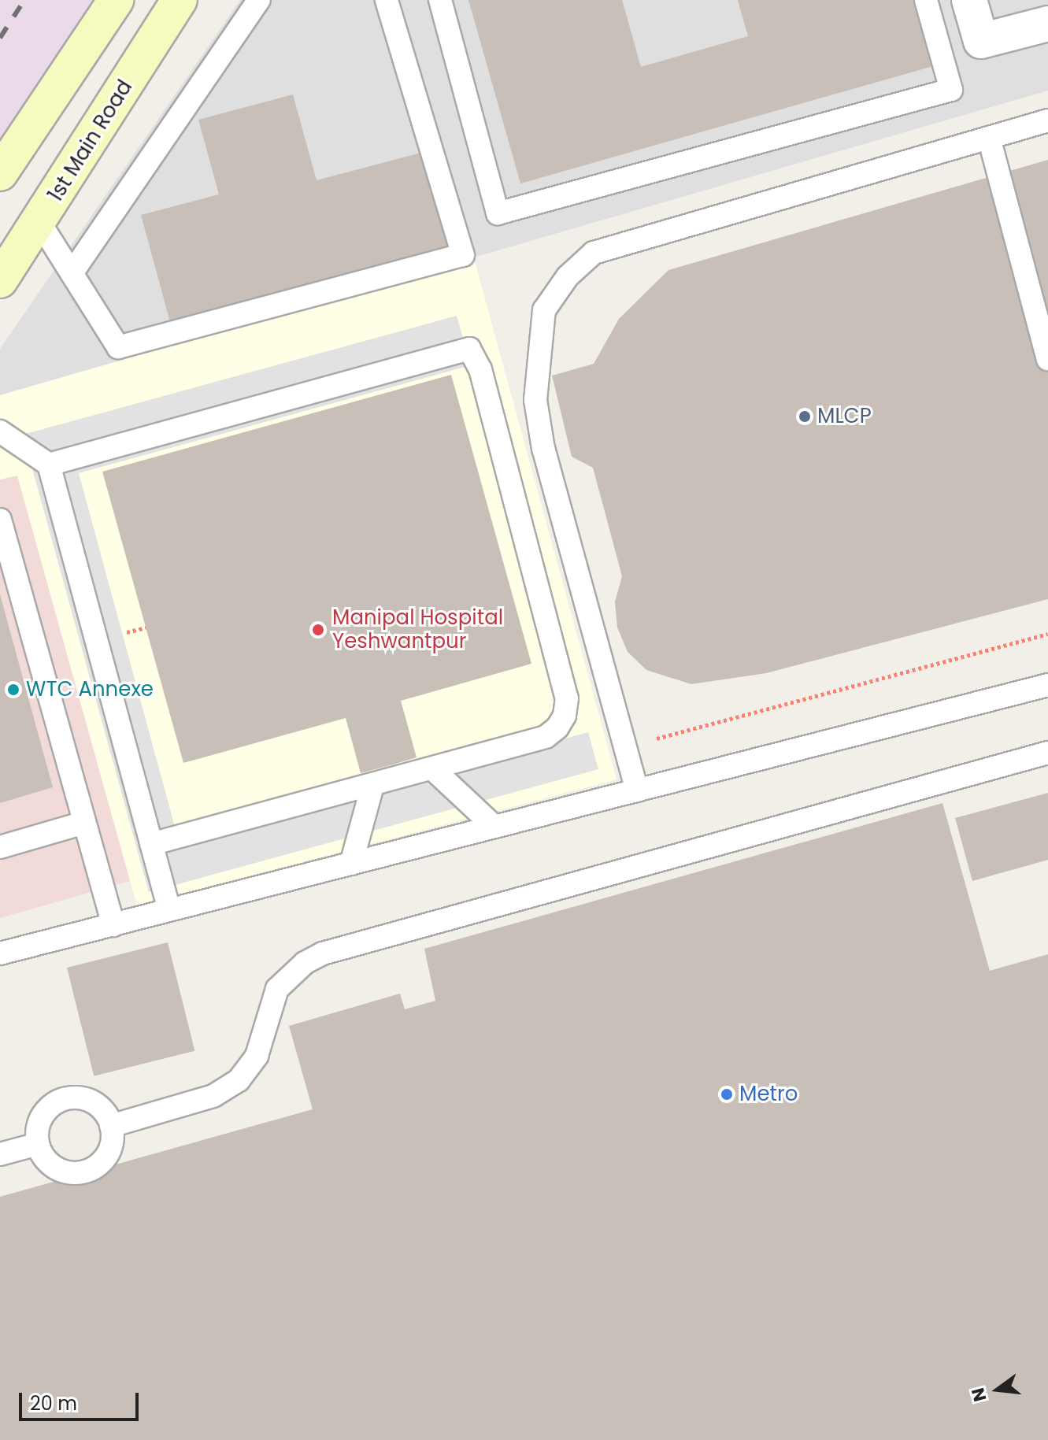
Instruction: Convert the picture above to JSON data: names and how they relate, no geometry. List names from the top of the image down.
{
  "streets": {
    "main road": ["1st Main Road"]
  },
  "places": [
    "MLCP",
    "Manipal Hospital Yeshwantpur",
    "WTC Annexe",
    "Metro"
  ],
  "scale_bar": "20 m",
  "north": "left"
}
